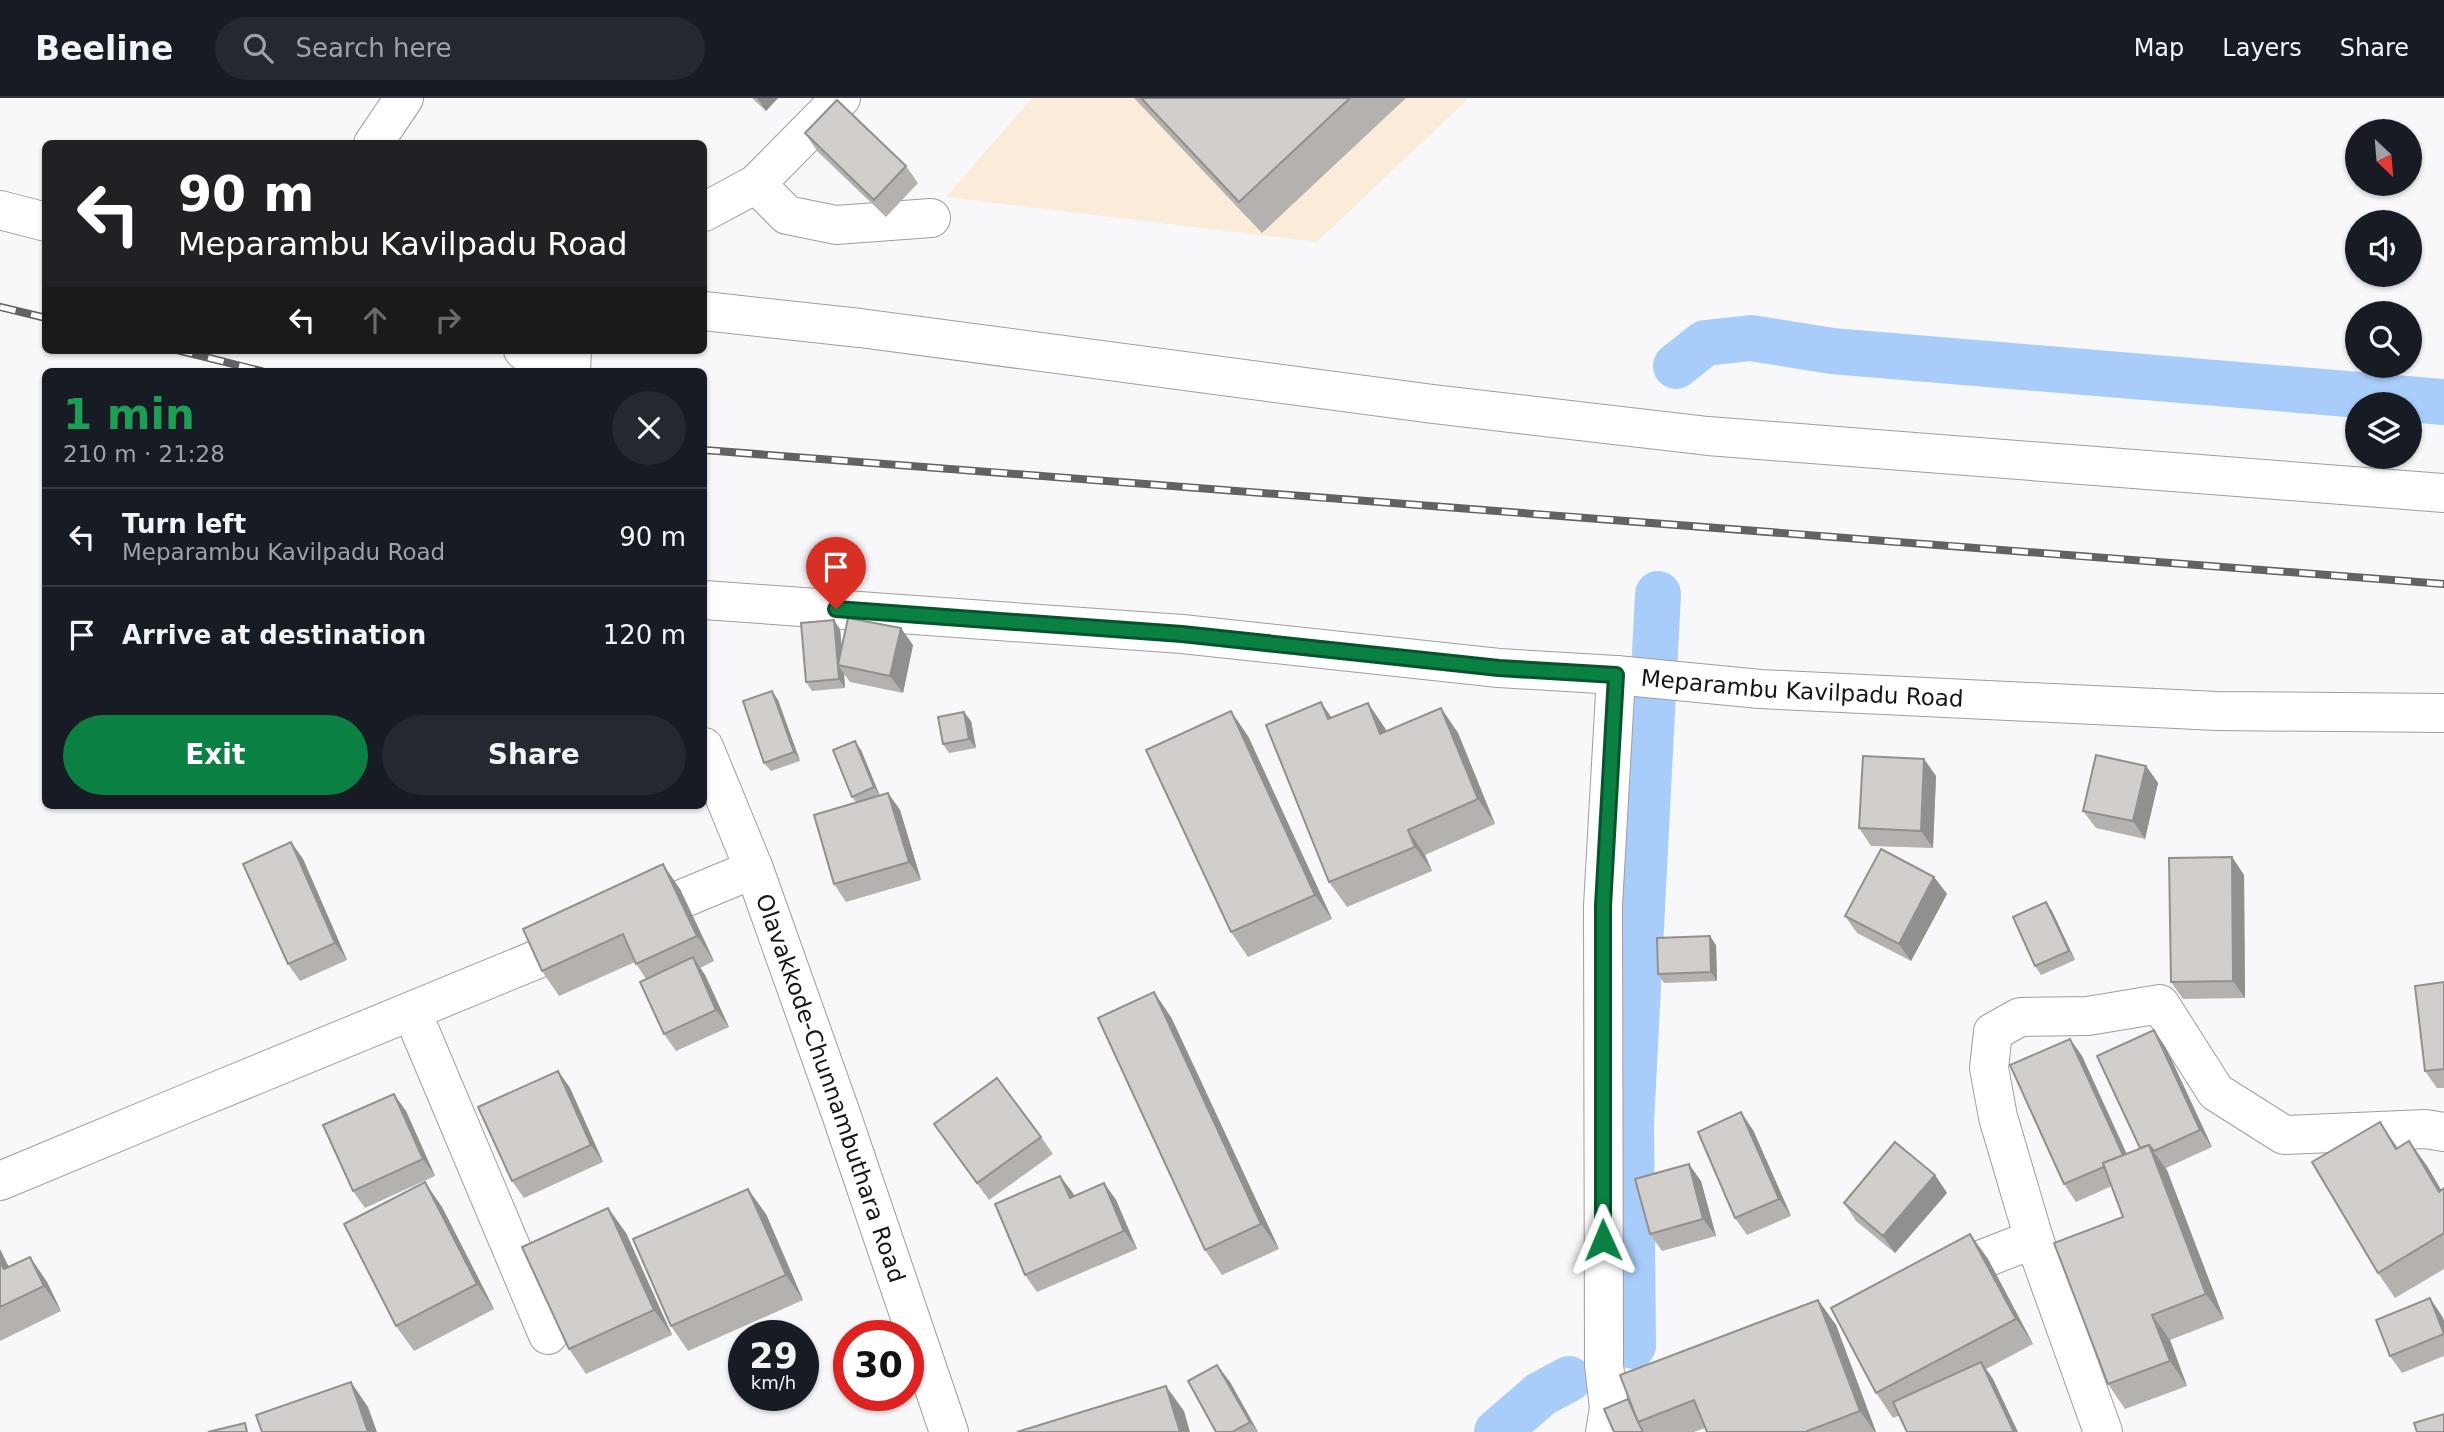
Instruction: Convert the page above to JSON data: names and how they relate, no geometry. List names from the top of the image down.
{
  "streets": {
    "street": ["Meparambu Kavilpadu Road", "Olavakkode-Chunnambuthara Road"]
  },
  "north": "bottom right",
  "page": {
    "header": "Beeline",
    "search": "Search here",
    "nav": ["Map", "Layers", "Share"],
    "turn": ["90 m", "Meparambu Kavilpadu Road"],
    "heading": ["1 min", "210 m · 21:28"],
    "list": [
      {
        "name": "Turn left",
        "note": "Meparambu Kavilpadu Road",
        "value": "90 m"
      },
      {
        "name": "Arrive at destination",
        "value": "120 m"
      }
    ],
    "buttons": ["Exit", "Share"],
    "speed": "29 km/h",
    "limit": "30"
  }
}
